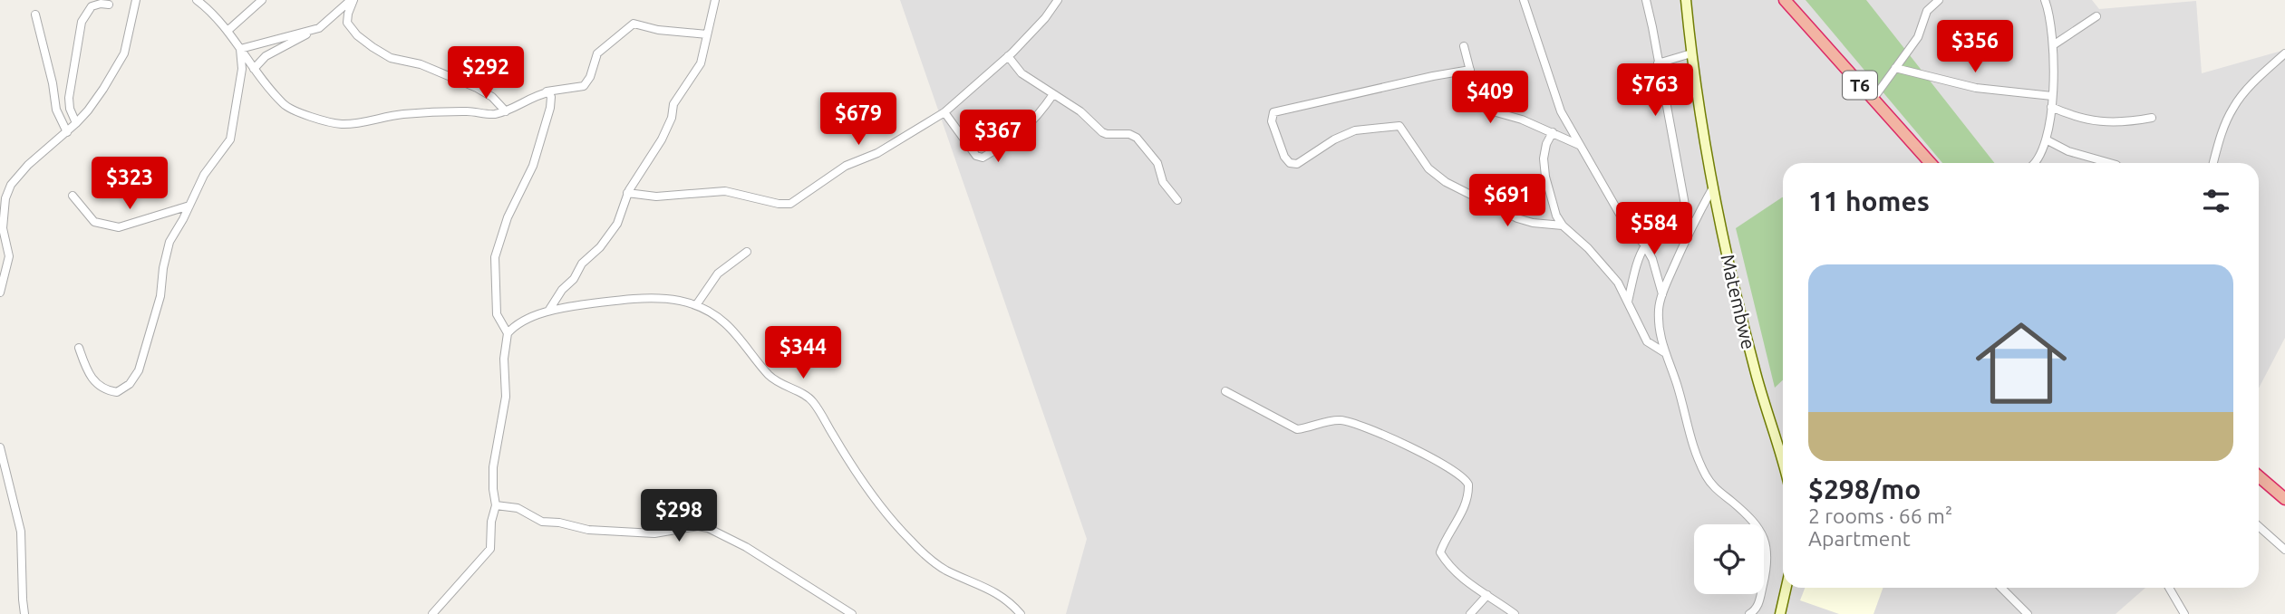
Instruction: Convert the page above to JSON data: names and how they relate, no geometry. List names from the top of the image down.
{
  "streets": {
    "highway": ["T6"],
    "main road": ["Matembwe"]
  },
  "page": {
    "price": [
      "$356",
      "$292",
      "$763",
      "$409",
      "$679",
      "$367",
      "$323",
      "$691",
      "$584",
      "$344",
      "$298"
    ],
    "heading": "11 homes",
    "list": [
      {
        "name": "$298/mo",
        "note": "2 rooms · 66 m² · Apartment"
      }
    ]
  }
}
